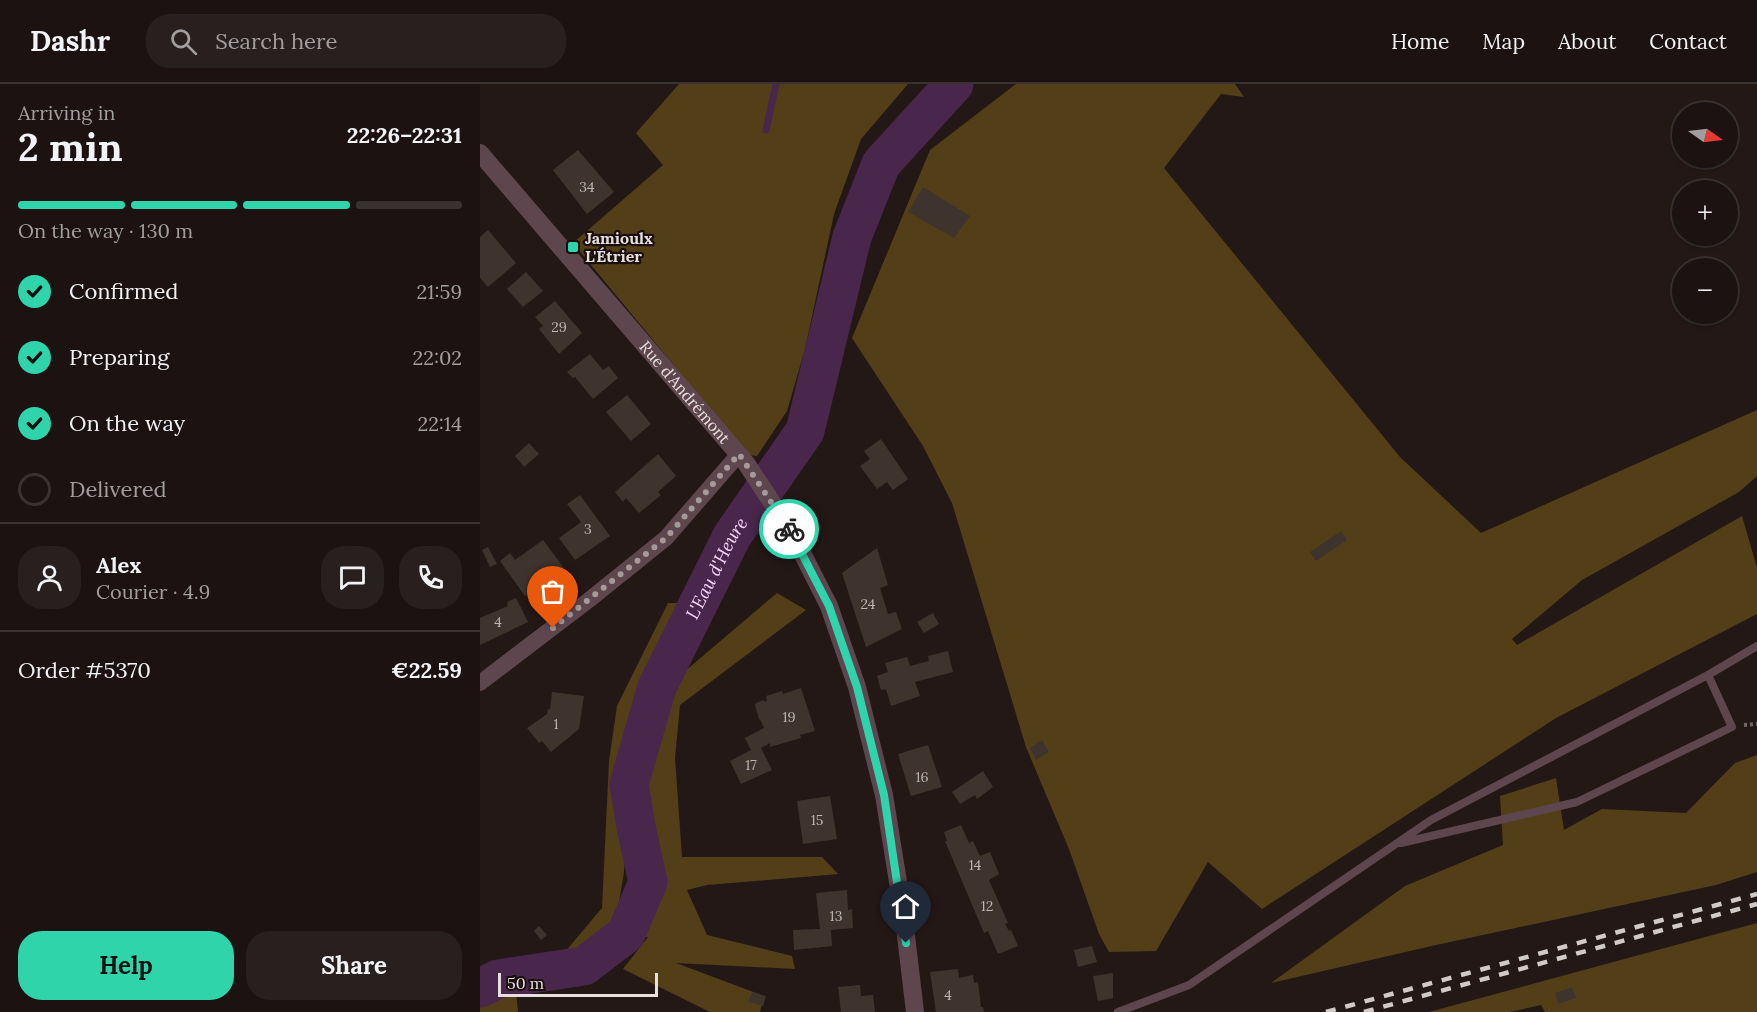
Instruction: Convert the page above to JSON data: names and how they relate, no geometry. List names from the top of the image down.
{
  "streets": {
    "street": ["Rue d'Andrémont"]
  },
  "water": ["L'Eau d'Heure"],
  "places": {
    "transit": ["Jamioulx L'Étrier"]
  },
  "house_numbers": [
    "34",
    "29",
    "3",
    "24",
    "4",
    "19",
    "1",
    "17",
    "16",
    "15",
    "14",
    "12",
    "13",
    "4"
  ],
  "scale_bar": "50 m",
  "north": "right",
  "page": {
    "header": "Dashr",
    "search": "Search here",
    "nav": [
      "Home",
      "Map",
      "About",
      "Contact"
    ],
    "heading": ["2 min", "Arriving in", "22:26–22:31"],
    "panel": [
      "Alex",
      "Courier · 4.9",
      "Order #5370",
      "€22.59"
    ],
    "map_buttons": ["+", "−"],
    "bar": "On the way · 130 m",
    "list": [
      ["Confirmed", "21:59"],
      ["Preparing", "22:02"],
      ["On the way", "22:14"],
      "Delivered"
    ],
    "buttons": ["Help", "Share"],
    "scale": "50 m"
  }
}
